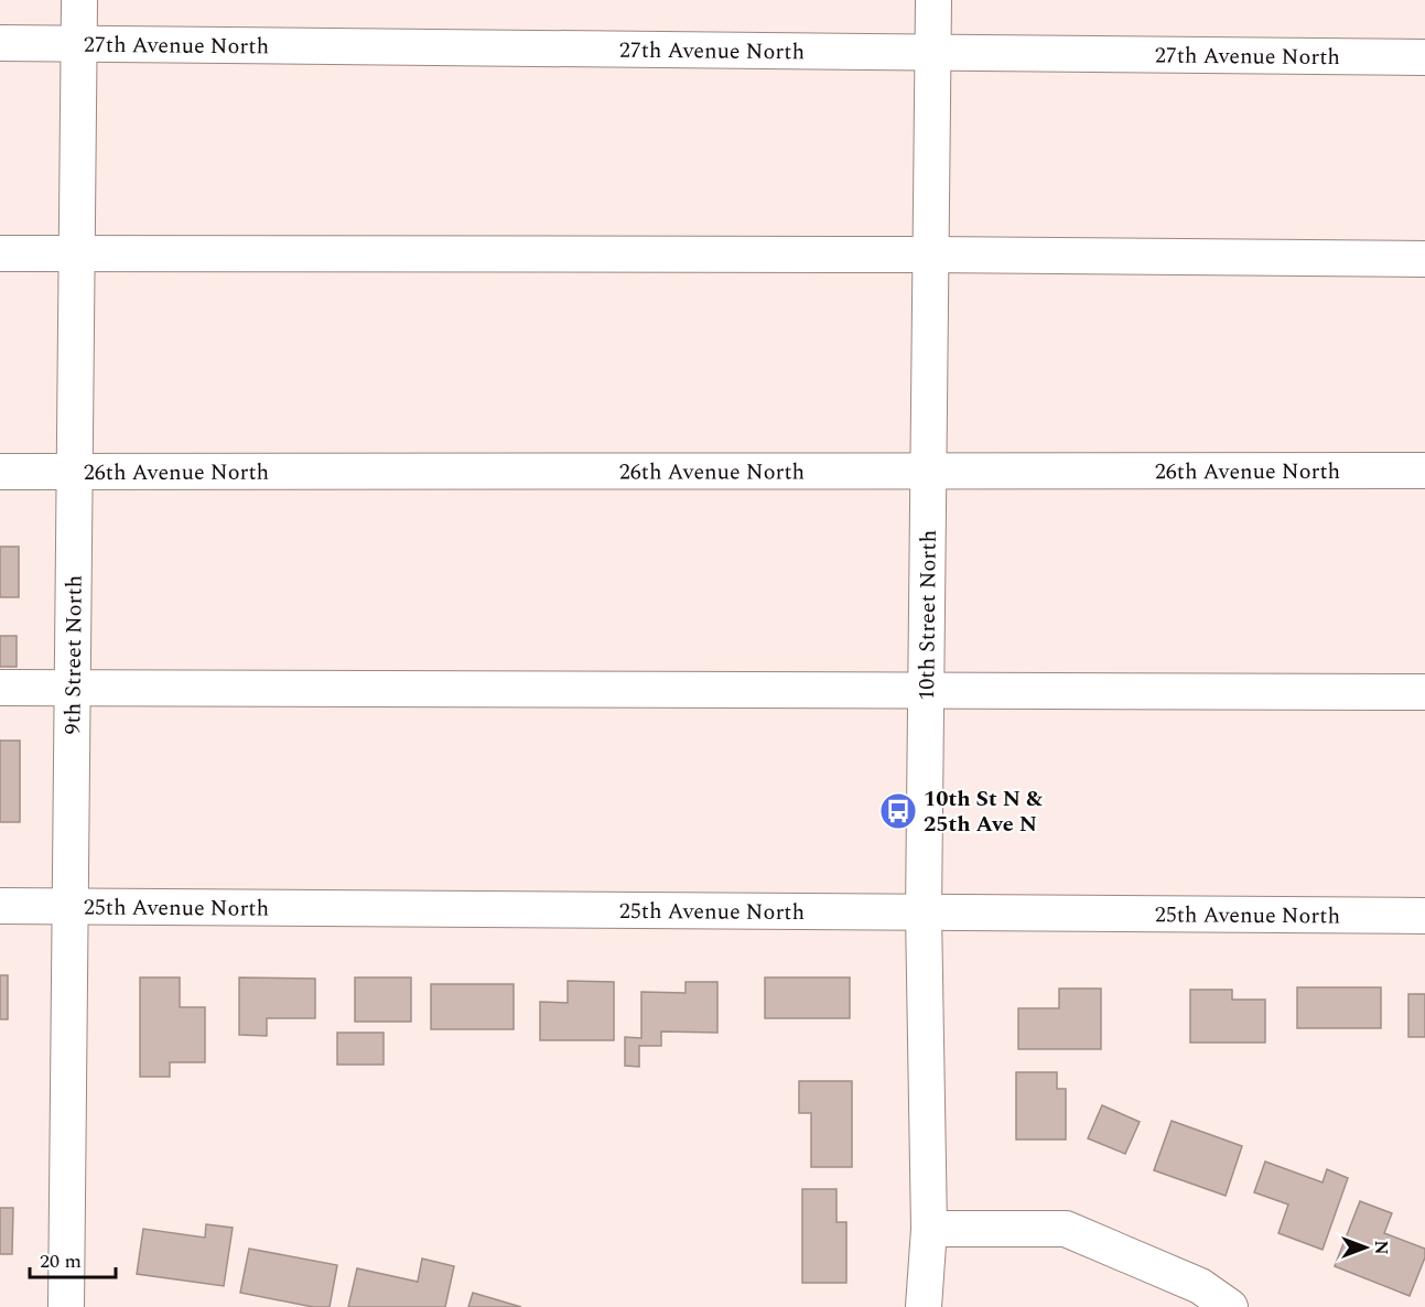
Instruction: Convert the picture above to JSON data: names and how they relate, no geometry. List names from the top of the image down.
{
  "streets": {
    "street": [
      "27th Avenue North",
      "26th Avenue North",
      "10th Street North",
      "9th Street North",
      "25th Avenue North"
    ]
  },
  "crossings": [
    ["27th Avenue North", "10th Street North"],
    ["27th Avenue North", "9th Street North"],
    ["26th Avenue North", "10th Street North"],
    ["26th Avenue North", "9th Street North"],
    ["10th Street North", "25th Avenue North"],
    ["9th Street North", "25th Avenue North"]
  ],
  "places": {
    "bus stop": ["10th St N & 25th Ave N"]
  },
  "scale_bar": "20 m",
  "north": "right"
}
